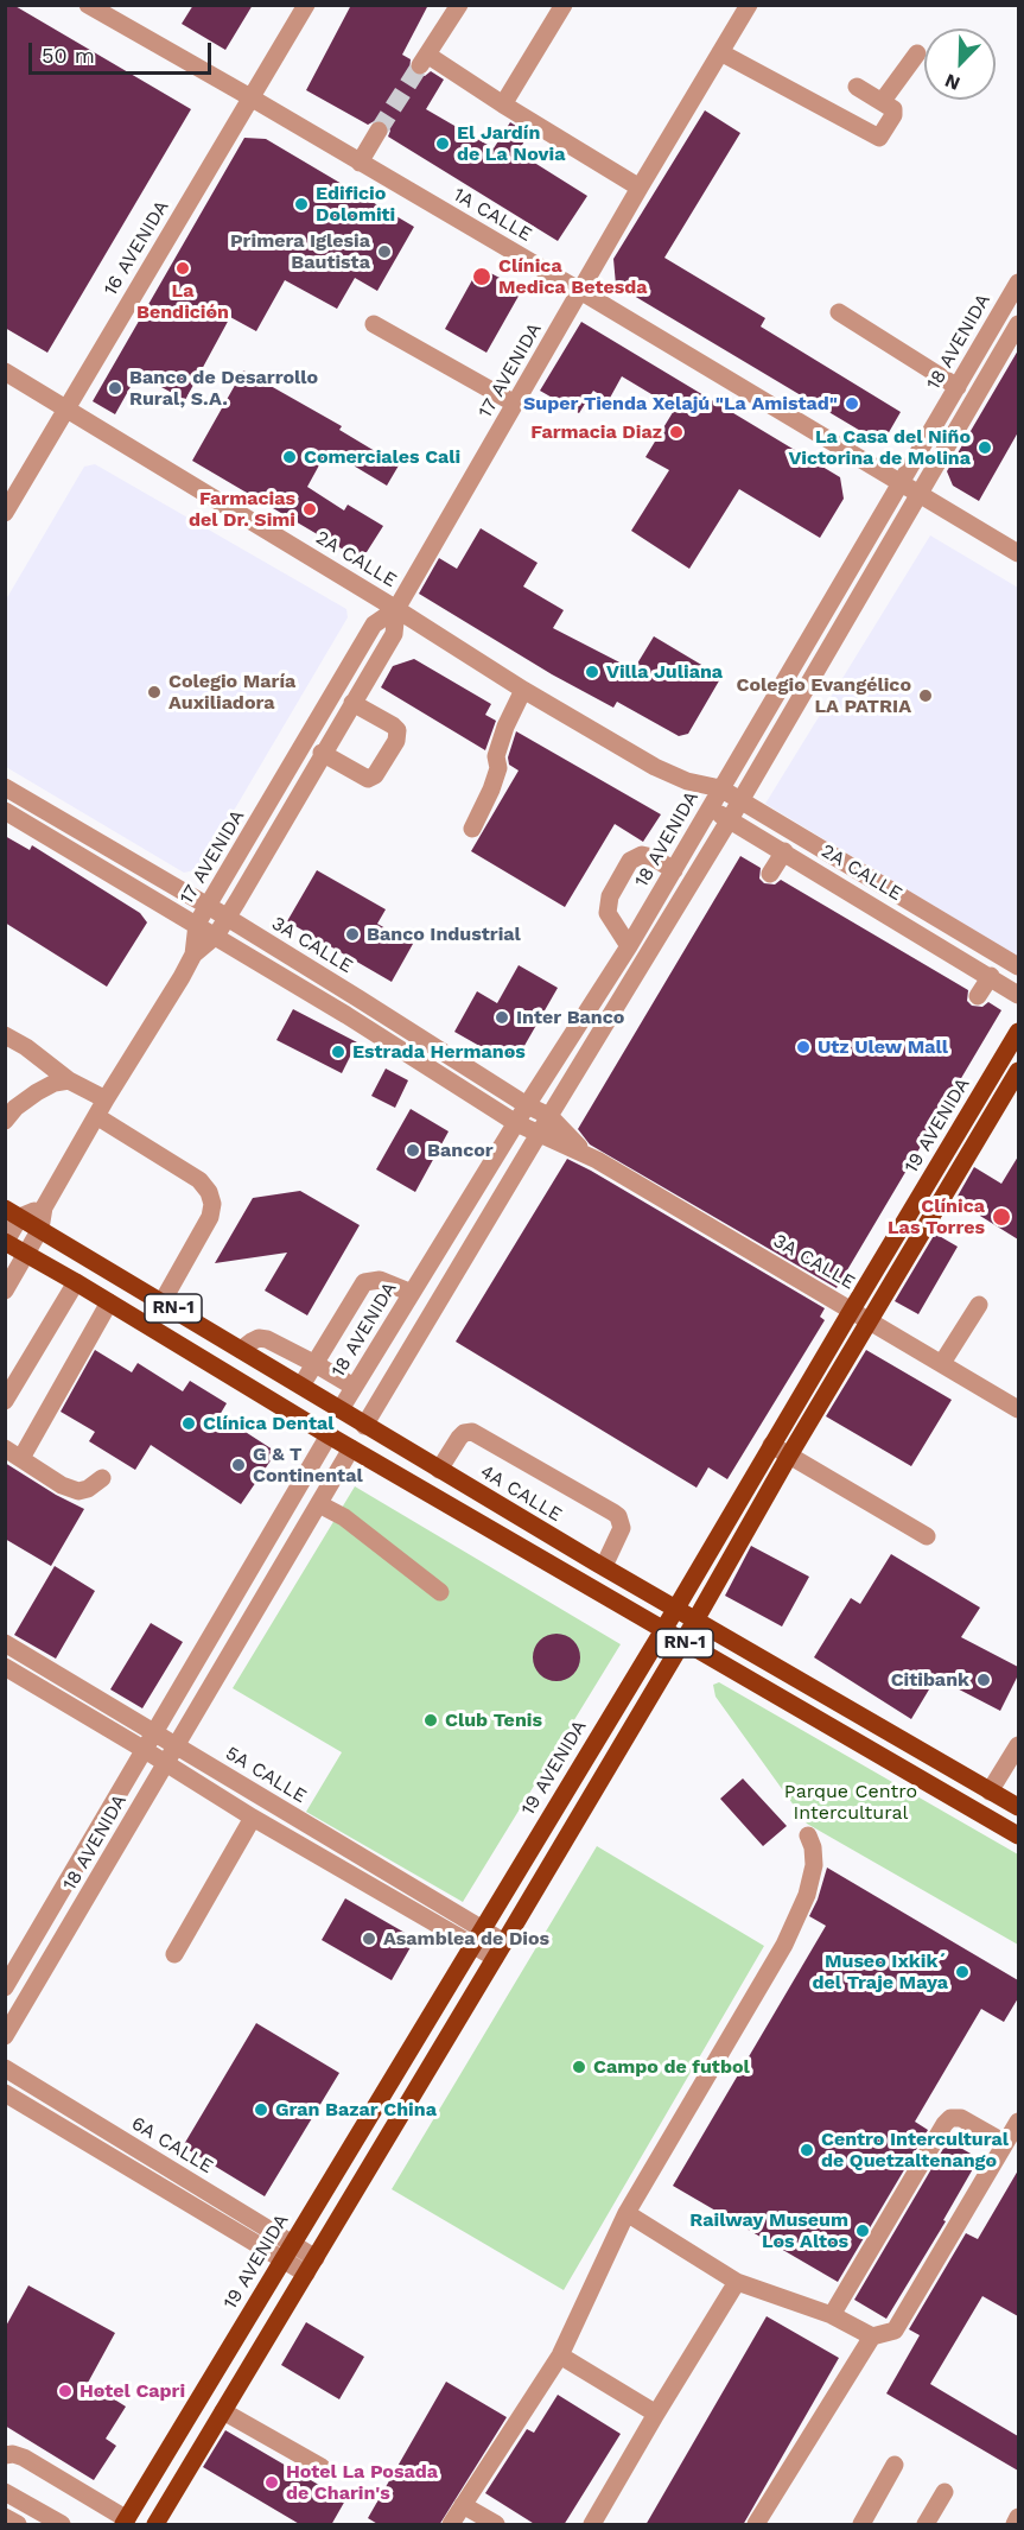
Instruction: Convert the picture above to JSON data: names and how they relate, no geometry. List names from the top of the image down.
{
  "streets": {
    "main road": ["19 AVENIDA", "RN-1", "4A CALLE"],
    "street": [
      "1A CALLE",
      "16 AVENIDA",
      "18 AVENIDA",
      "17 AVENIDA",
      "2A CALLE",
      "3A CALLE",
      "5A CALLE",
      "6A CALLE"
    ]
  },
  "crossings": [
    ["1A CALLE", "16 AVENIDA"],
    ["1A CALLE", "18 AVENIDA"],
    ["1A CALLE", "17 AVENIDA"],
    ["16 AVENIDA", "2A CALLE"],
    ["18 AVENIDA", "2A CALLE"],
    ["18 AVENIDA", "3A CALLE"],
    ["18 AVENIDA", "RN-1"],
    ["18 AVENIDA", "4A CALLE"],
    ["18 AVENIDA", "5A CALLE"],
    ["17 AVENIDA", "2A CALLE"],
    ["17 AVENIDA", "3A CALLE"],
    ["17 AVENIDA", "RN-1"],
    ["17 AVENIDA", "4A CALLE"],
    ["3A CALLE", "19 AVENIDA"],
    ["19 AVENIDA", "RN-1"],
    ["19 AVENIDA", "4A CALLE"],
    ["19 AVENIDA", "5A CALLE"],
    ["19 AVENIDA", "6A CALLE"]
  ],
  "parks": ["Parque Centro Intercultural"],
  "places": [
    "El Jardín de La Novia",
    "Edificio Dolomiti",
    "Primera Iglesia Bautista",
    "La Bendición",
    "Clínica Medica Betesda",
    "Banco de Desarrollo Rural, S.A.",
    "Super Tienda Xelajú \"La Amistad\"",
    "Farmacia Diaz",
    "La Casa del Niño Victorina de Molina",
    "Comerciales Cali",
    "Farmacias del Dr. Simi",
    "Villa Juliana",
    "Colegio María Auxiliadora",
    "Colegio Evangélico LA PATRIA",
    "Banco Industrial",
    "Inter Banco",
    "Utz Ulew Mall",
    "Estrada Hermanos",
    "Bancor",
    "Clínica Las Torres",
    "Clínica Dental",
    "G & T Continental",
    "Citibank",
    "Club Tenis",
    "Asamblea de Dios",
    "Museo Ixkik´ del Traje Maya",
    "Campo de futbol",
    "Gran Bazar China",
    "Centro Intercultural de Quetzaltenango",
    "Railway Museum Los Altos",
    "Hotel Capri",
    "Hotel La Posada de Charin's"
  ],
  "scale_bar": "50 m",
  "north": "bottom left"
}
